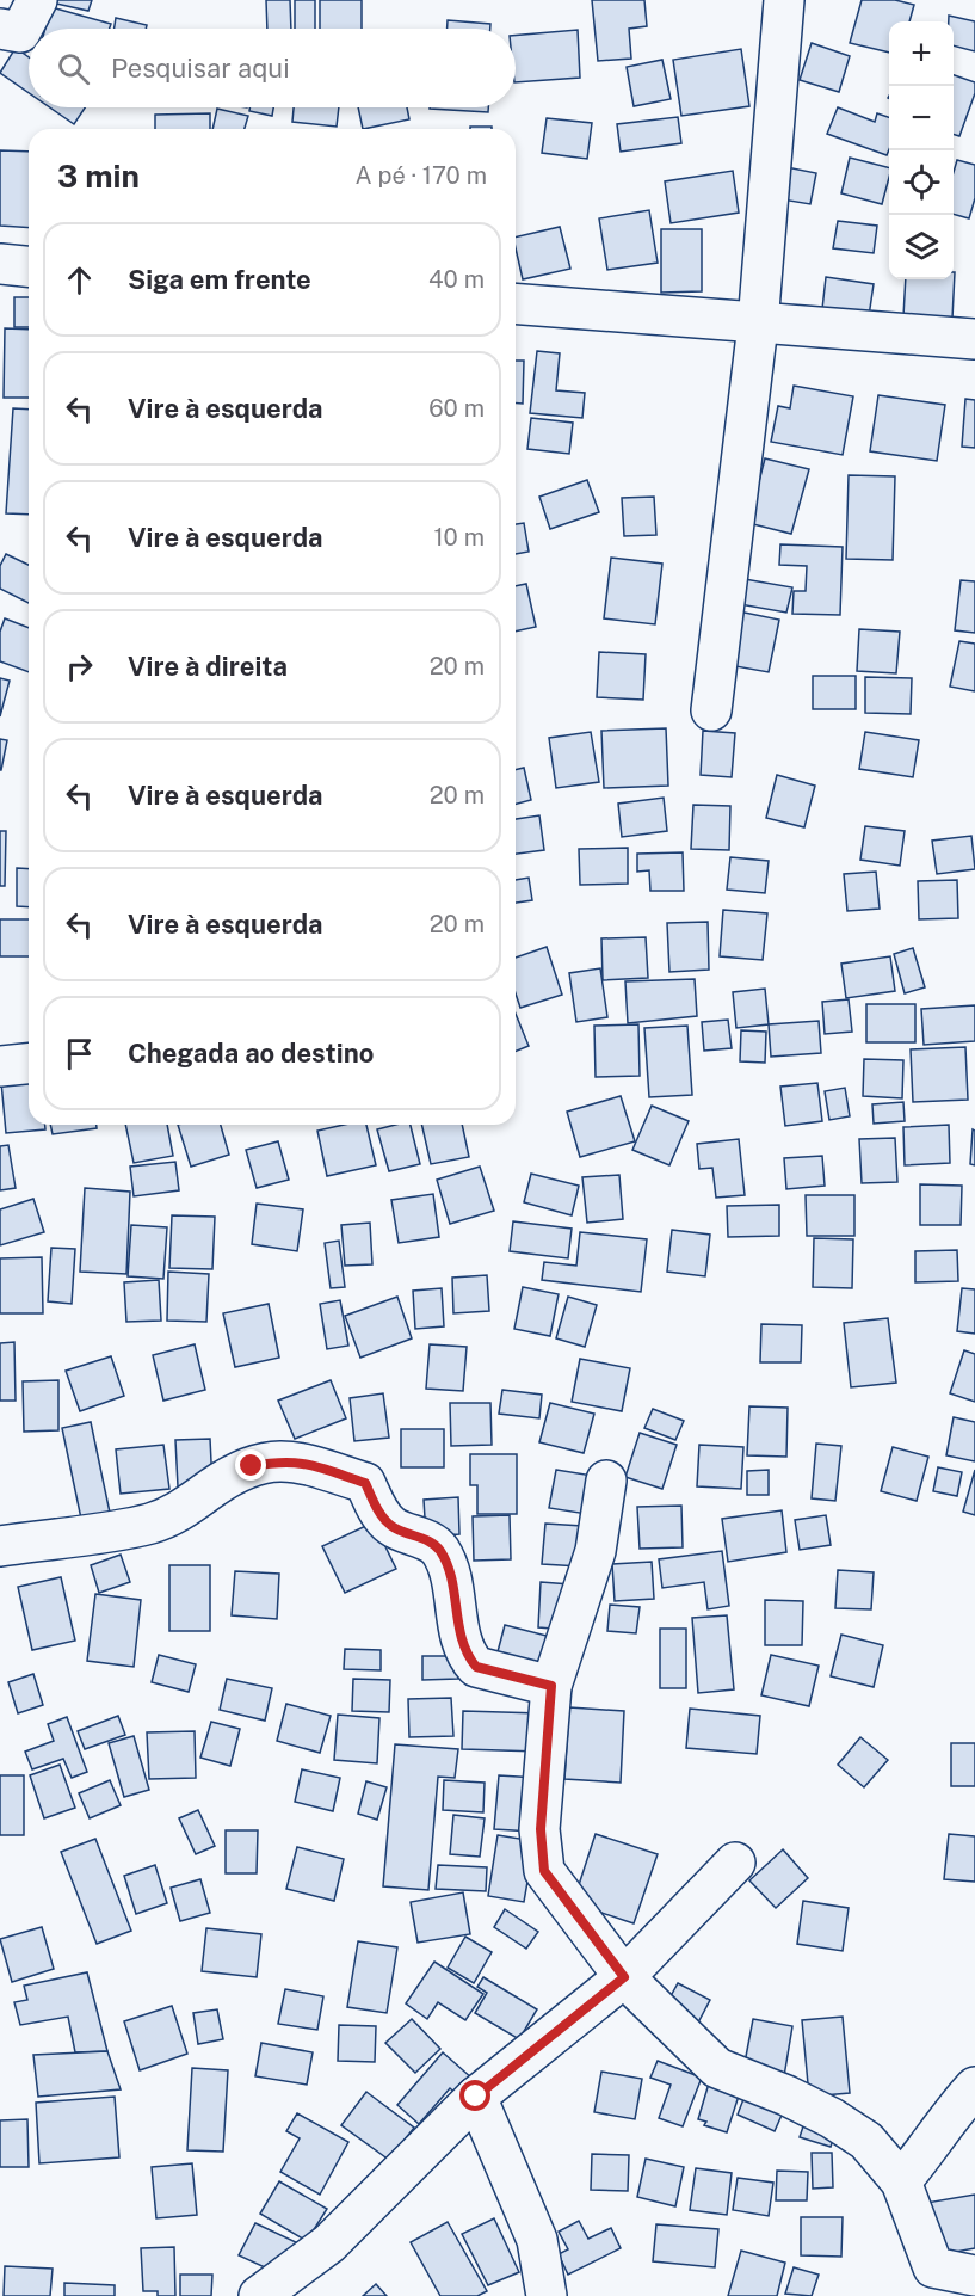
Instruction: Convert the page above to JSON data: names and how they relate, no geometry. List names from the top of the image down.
{
  "page": {
    "map_buttons": ["+", "−"],
    "search": "Pesquisar aqui",
    "heading": ["3 min", "A pé · 170 m"],
    "list": [
      ["Siga em frente", "40 m"],
      ["Vire à esquerda", "60 m"],
      ["Vire à esquerda", "10 m"],
      ["Vire à direita", "20 m"],
      ["Vire à esquerda", "20 m"],
      ["Vire à esquerda", "20 m"],
      "Chegada ao destino"
    ]
  }
}
